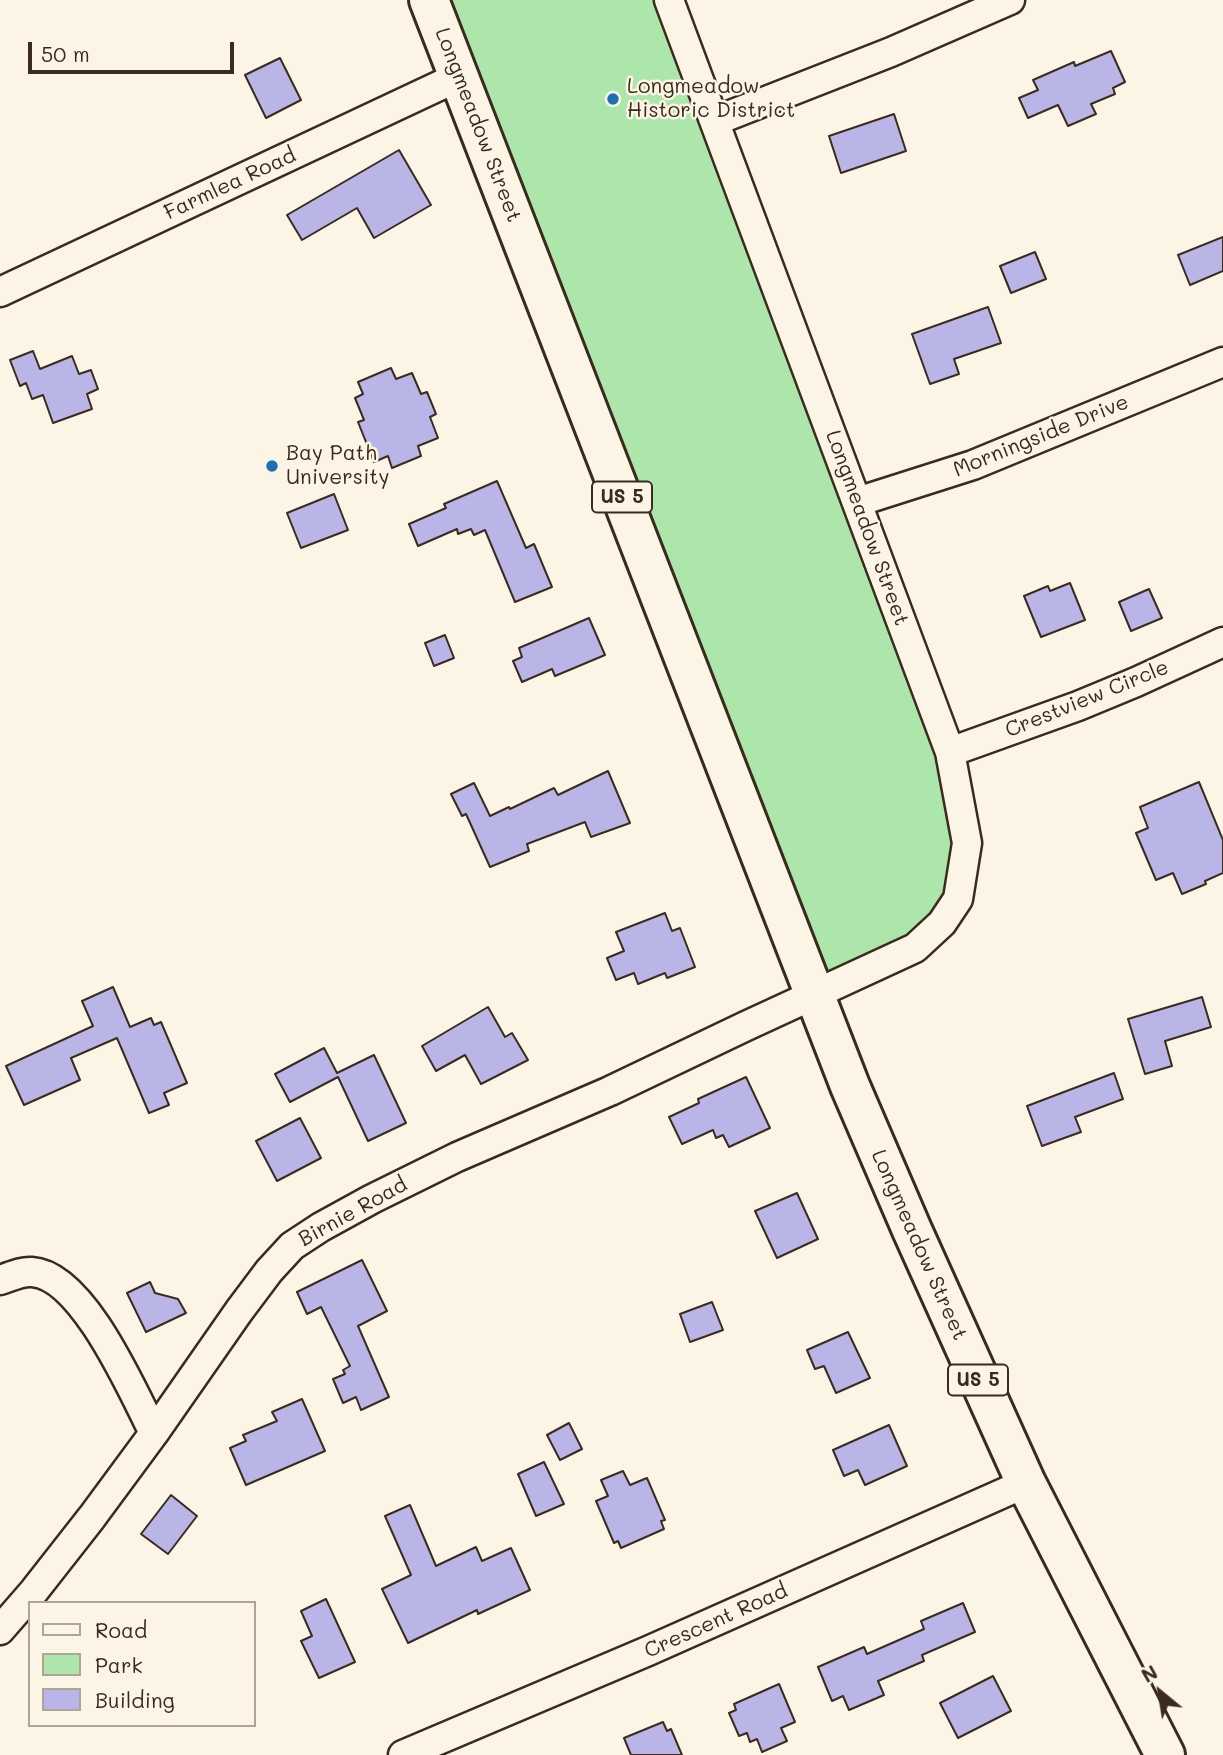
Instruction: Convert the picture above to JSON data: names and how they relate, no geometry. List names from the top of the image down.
{
  "streets": {
    "main road": ["Longmeadow Street", "US 5"],
    "street": [
      "Farmlea Road",
      "Morningside Drive",
      "Crestview Circle",
      "Birnie Road",
      "Crescent Road"
    ]
  },
  "crossings": [
    ["Longmeadow Street", "Farmlea Road"],
    ["Longmeadow Street", "Morningside Drive"],
    ["Longmeadow Street", "Crestview Circle"],
    ["Longmeadow Street", "Birnie Road"],
    ["Longmeadow Street", "Crescent Road"]
  ],
  "places": ["Longmeadow Historic District", "Bay Path University"],
  "legend": ["Road", "Park", "Building"],
  "scale_bar": "50 m",
  "north": "top left"
}
